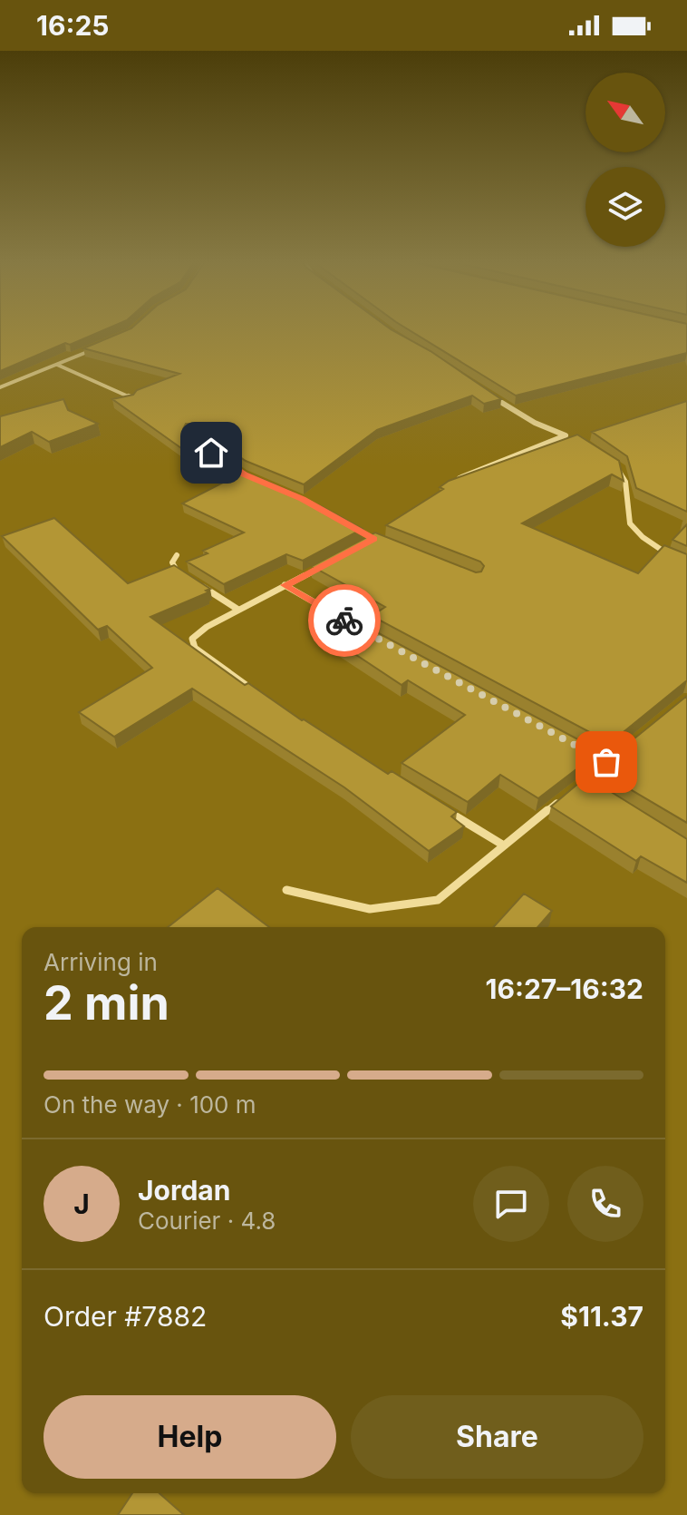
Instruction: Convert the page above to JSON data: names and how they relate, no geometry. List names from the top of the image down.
{
  "north": "top left",
  "page": {
    "status": "16:25",
    "heading": ["2 min", "Arriving in", "16:27–16:32"],
    "panel": [
      "Jordan",
      "Courier · 4.8",
      "Order #7882",
      "$11.37"
    ],
    "bar": "On the way · 100 m",
    "round": "J",
    "buttons": ["Help", "Share"]
  }
}
